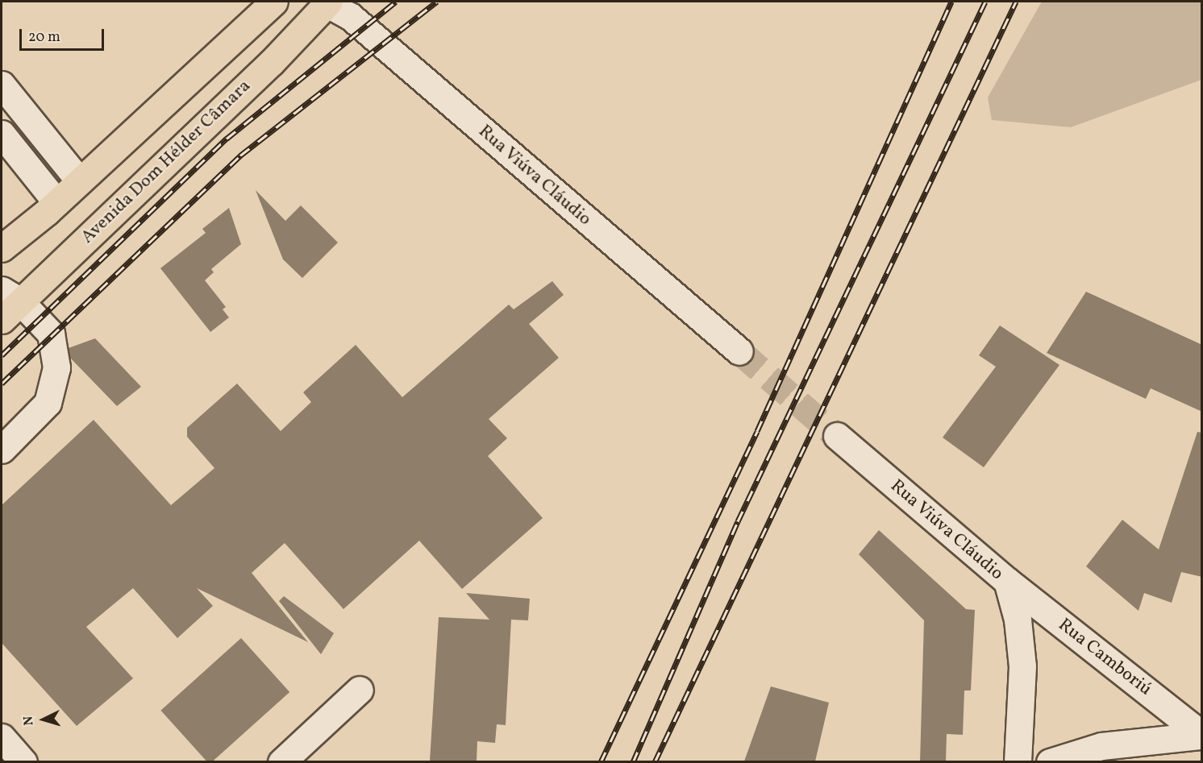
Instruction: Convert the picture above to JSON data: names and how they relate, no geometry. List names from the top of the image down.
{
  "streets": {
    "main road": ["Avenida Dom Hélder Câmara"],
    "street": ["Rua Viúva Cláudio", "Rua Camboriú"]
  },
  "crossings": [
    ["Avenida Dom Hélder Câmara", "Rua Viúva Cláudio"],
    ["Rua Viúva Cláudio", "Rua Camboriú"]
  ],
  "scale_bar": "20 m",
  "north": "left"
}
